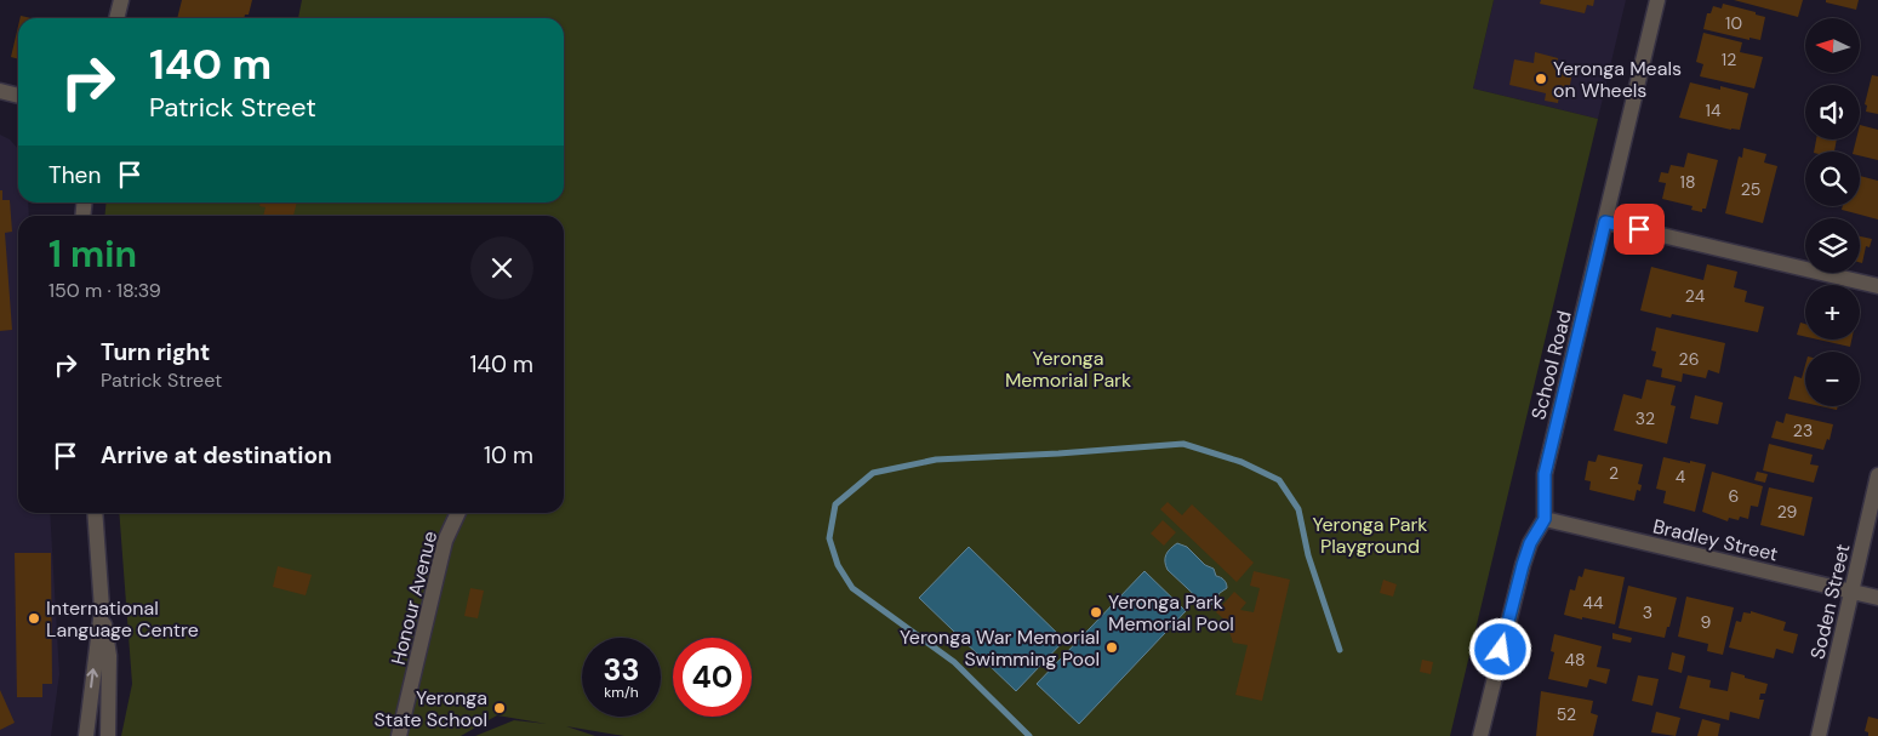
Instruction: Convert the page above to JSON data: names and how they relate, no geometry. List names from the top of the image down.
{
  "streets": {
    "street": [
      "School Road",
      "Bradley Street",
      "Honour Avenue",
      "Soden Street"
    ]
  },
  "crossings": [
    ["School Road", "Bradley Street"],
    ["Bradley Street", "Soden Street"]
  ],
  "parks": ["Yeronga Memorial Park", "Yeronga Park Playground"],
  "places": [
    "Yeronga Meals on Wheels",
    "Yeronga Park Memorial Pool",
    "International Language Centre",
    "Yeronga War Memorial Swimming Pool",
    "Yeronga State School"
  ],
  "house_numbers": [
    "10",
    "12",
    "14",
    "18",
    "25",
    "24",
    "26",
    "32",
    "23",
    "2",
    "4",
    "6",
    "29",
    "44",
    "3",
    "9",
    "48",
    "52"
  ],
  "north": "left",
  "page": {
    "map_buttons": ["+", "−"],
    "turn": ["140 m", "Patrick Street"],
    "then": "Then",
    "heading": ["1 min", "150 m · 18:39"],
    "list": [
      {
        "name": "Turn right",
        "note": "Patrick Street",
        "value": "140 m"
      },
      {
        "name": "Arrive at destination",
        "value": "10 m"
      }
    ],
    "speed": "33 km/h",
    "limit": "40"
  }
}
